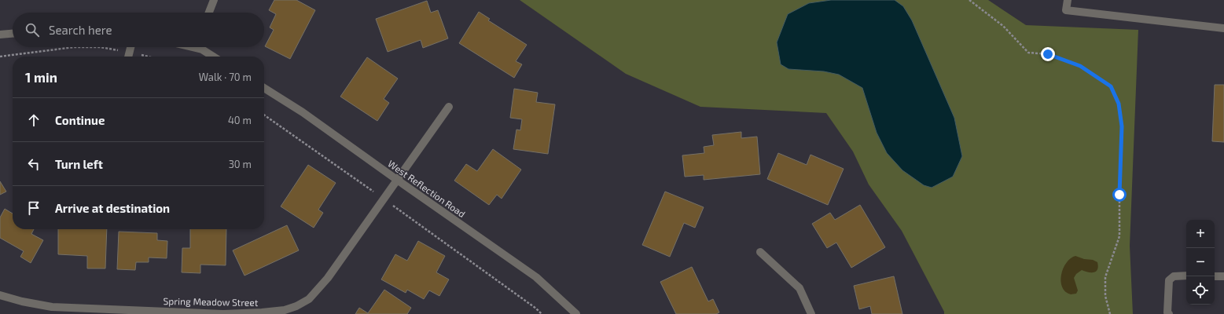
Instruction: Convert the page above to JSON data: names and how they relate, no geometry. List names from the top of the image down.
{
  "streets": {
    "street": ["West Reflection Road", "Spring Meadow Street"]
  },
  "crossings": [
    ["West Reflection Road", "Spring Meadow Street"]
  ],
  "page": {
    "search": "Search here",
    "heading": ["1 min", "Walk · 70 m"],
    "list": [
      ["Continue", "40 m"],
      ["Turn left", "30 m"],
      "Arrive at destination"
    ],
    "map_buttons": ["+", "−"]
  }
}
